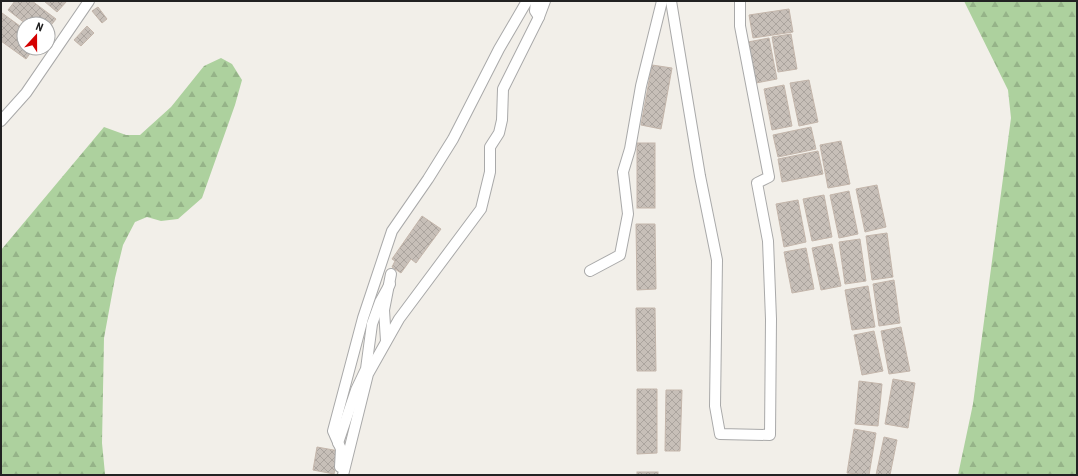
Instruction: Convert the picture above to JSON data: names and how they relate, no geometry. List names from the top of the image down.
{
  "north": "top"
}
